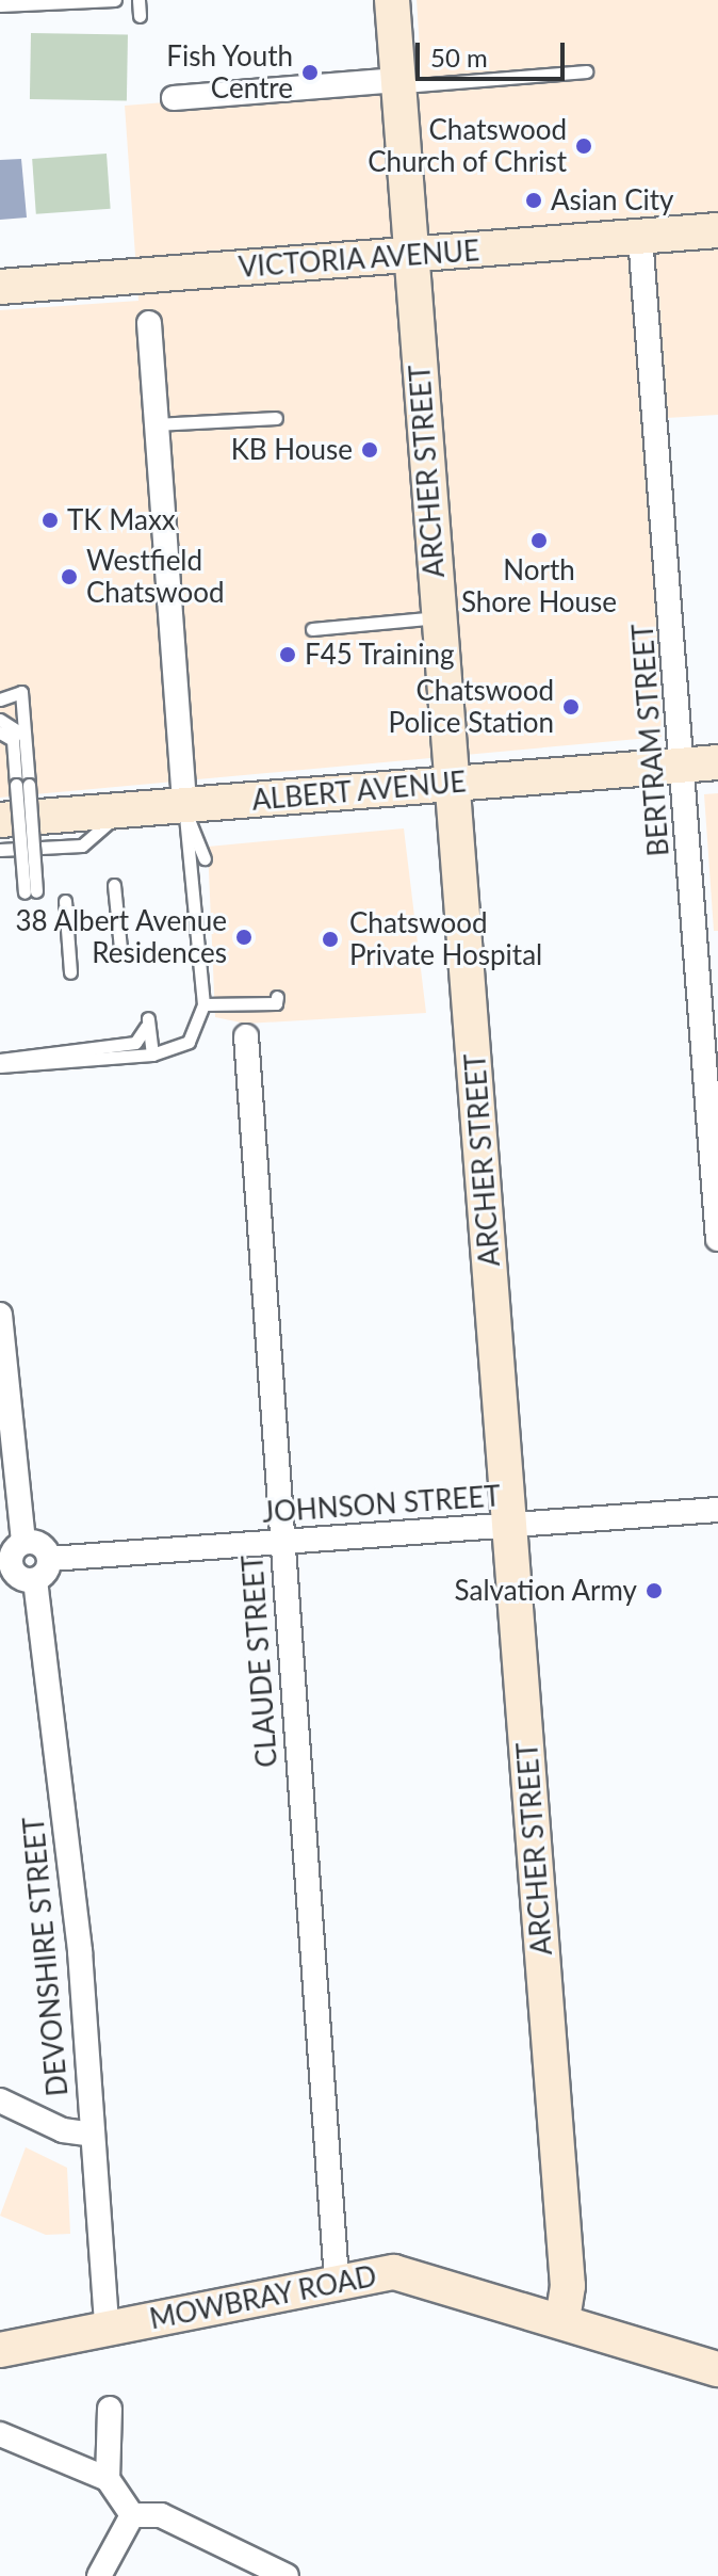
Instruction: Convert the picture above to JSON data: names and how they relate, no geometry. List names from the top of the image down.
{
  "streets": {
    "main road": [
      "VICTORIA AVENUE",
      "ARCHER STREET",
      "ALBERT AVENUE",
      "MOWBRAY ROAD"
    ],
    "street": [
      "BERTRAM STREET",
      "JOHNSON STREET",
      "CLAUDE STREET",
      "DEVONSHIRE STREET"
    ]
  },
  "crossings": [
    ["VICTORIA AVENUE", "ARCHER STREET"],
    ["VICTORIA AVENUE", "BERTRAM STREET"],
    ["ARCHER STREET", "ALBERT AVENUE"],
    ["ARCHER STREET", "JOHNSON STREET"],
    ["ARCHER STREET", "MOWBRAY ROAD"],
    ["BERTRAM STREET", "ALBERT AVENUE"],
    ["JOHNSON STREET", "CLAUDE STREET"],
    ["JOHNSON STREET", "DEVONSHIRE STREET"],
    ["CLAUDE STREET", "MOWBRAY ROAD"],
    ["DEVONSHIRE STREET", "MOWBRAY ROAD"]
  ],
  "places": [
    "Fish Youth Centre",
    "Chatswood Church of Christ",
    "Asian City",
    "KB House",
    "TK Maxx",
    "North Shore House",
    "Westfield Chatswood",
    "F45 Training",
    "Chatswood Police Station",
    "38 Albert Avenue Residences",
    "Chatswood Private Hospital",
    "Salvation Army"
  ],
  "scale_bar": "50 m"
}
